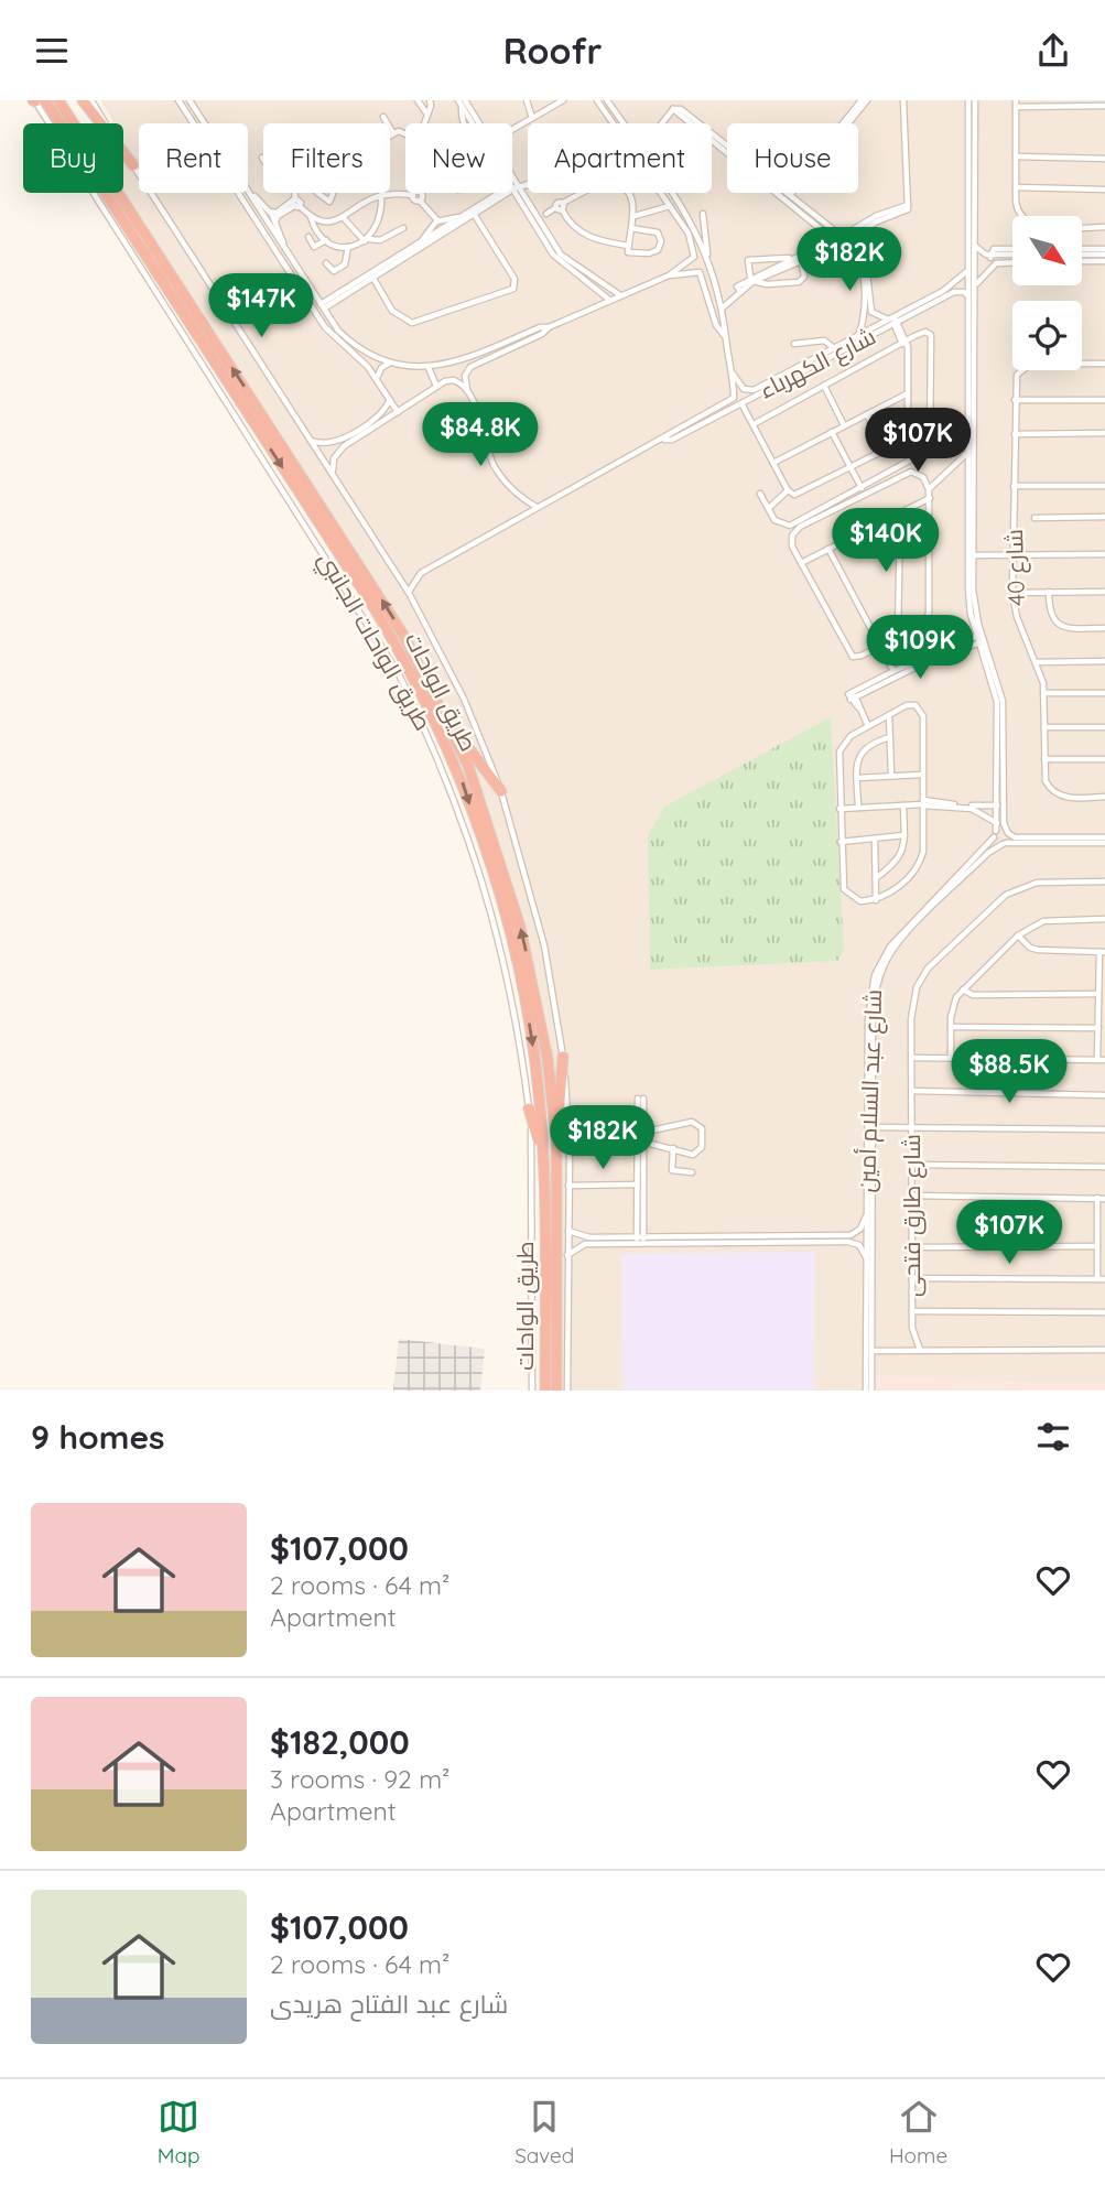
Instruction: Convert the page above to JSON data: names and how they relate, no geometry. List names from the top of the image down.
{
  "streets": {
    "highway": ["طريق الواحات"],
    "street": [
      "شارع الكهرباء",
      "شارع 40",
      "طريق الواحات الجانبي",
      "شارع عبد السلام أمين",
      "شارع طارق فتحى"
    ]
  },
  "crossings": [
    ["طريق الواحات الجانبي", "طريق الواحات"]
  ],
  "north": "bottom right",
  "page": {
    "header": "Roofr",
    "chip": [
      "Buy",
      "Rent",
      "Filters",
      "New",
      "Apartment",
      "House"
    ],
    "price": [
      "$182K",
      "$147K",
      "$84.8K",
      "$107K",
      "$140K",
      "$109K",
      "$88.5K",
      "$182K",
      "$107K"
    ],
    "heading": "9 homes",
    "list": [
      {
        "name": "$107,000",
        "note": "2 rooms · 64 m² · Apartment"
      },
      {
        "name": "$182,000",
        "note": "3 rooms · 92 m² · Apartment"
      },
      {
        "name": "$107,000",
        "note": "2 rooms · 64 m² · شارع عبد الفتاح هريدى"
      }
    ],
    "tabs": ["Map", "Saved", "Home"]
  }
}
